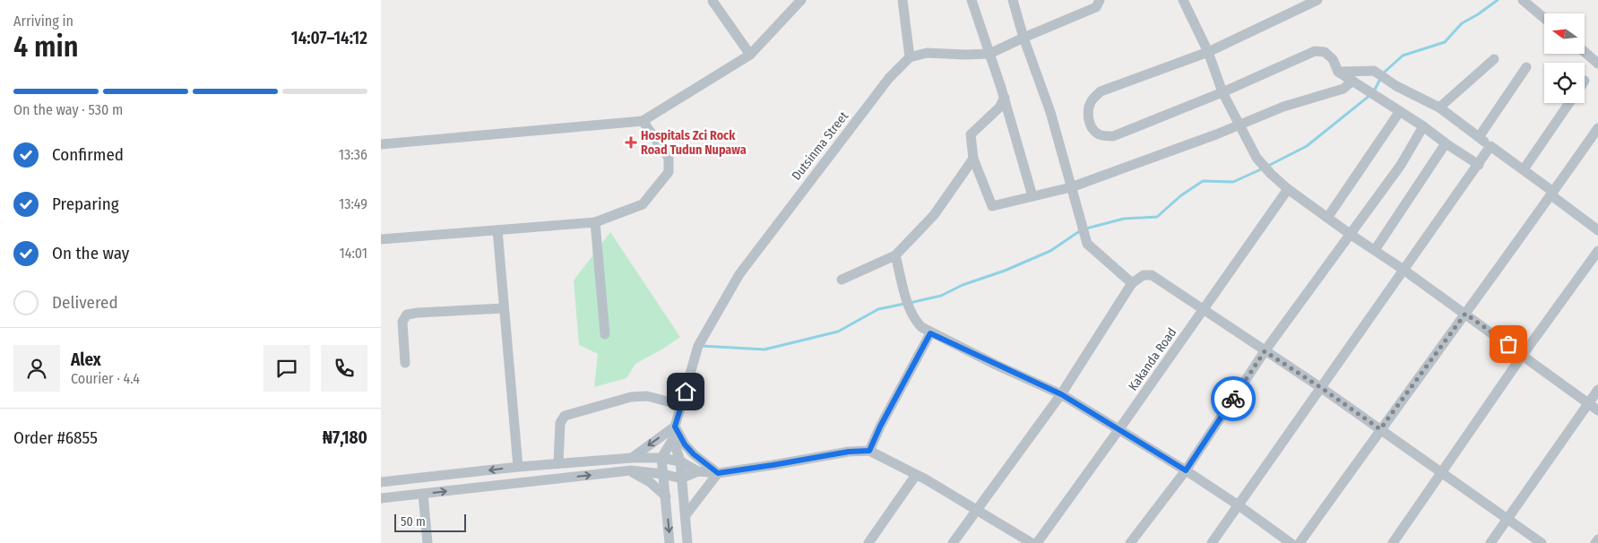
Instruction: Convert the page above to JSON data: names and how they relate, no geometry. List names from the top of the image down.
{
  "streets": {
    "street": ["Dutsinma Street", "Kakanda Road"]
  },
  "places": {
    "health": ["Hospitals Zci Rock Road Tudun Nupawa"]
  },
  "scale_bar": "50 m",
  "north": "left",
  "page": {
    "heading": ["4 min", "Arriving in", "14:07–14:12"],
    "panel": [
      "Alex",
      "Courier · 4.4",
      "Order #6855",
      "₦7,180"
    ],
    "bar": "On the way · 530 m",
    "list": [
      ["Confirmed", "13:36"],
      ["Preparing", "13:49"],
      ["On the way", "14:01"],
      "Delivered"
    ],
    "scale": "50 m"
  }
}
